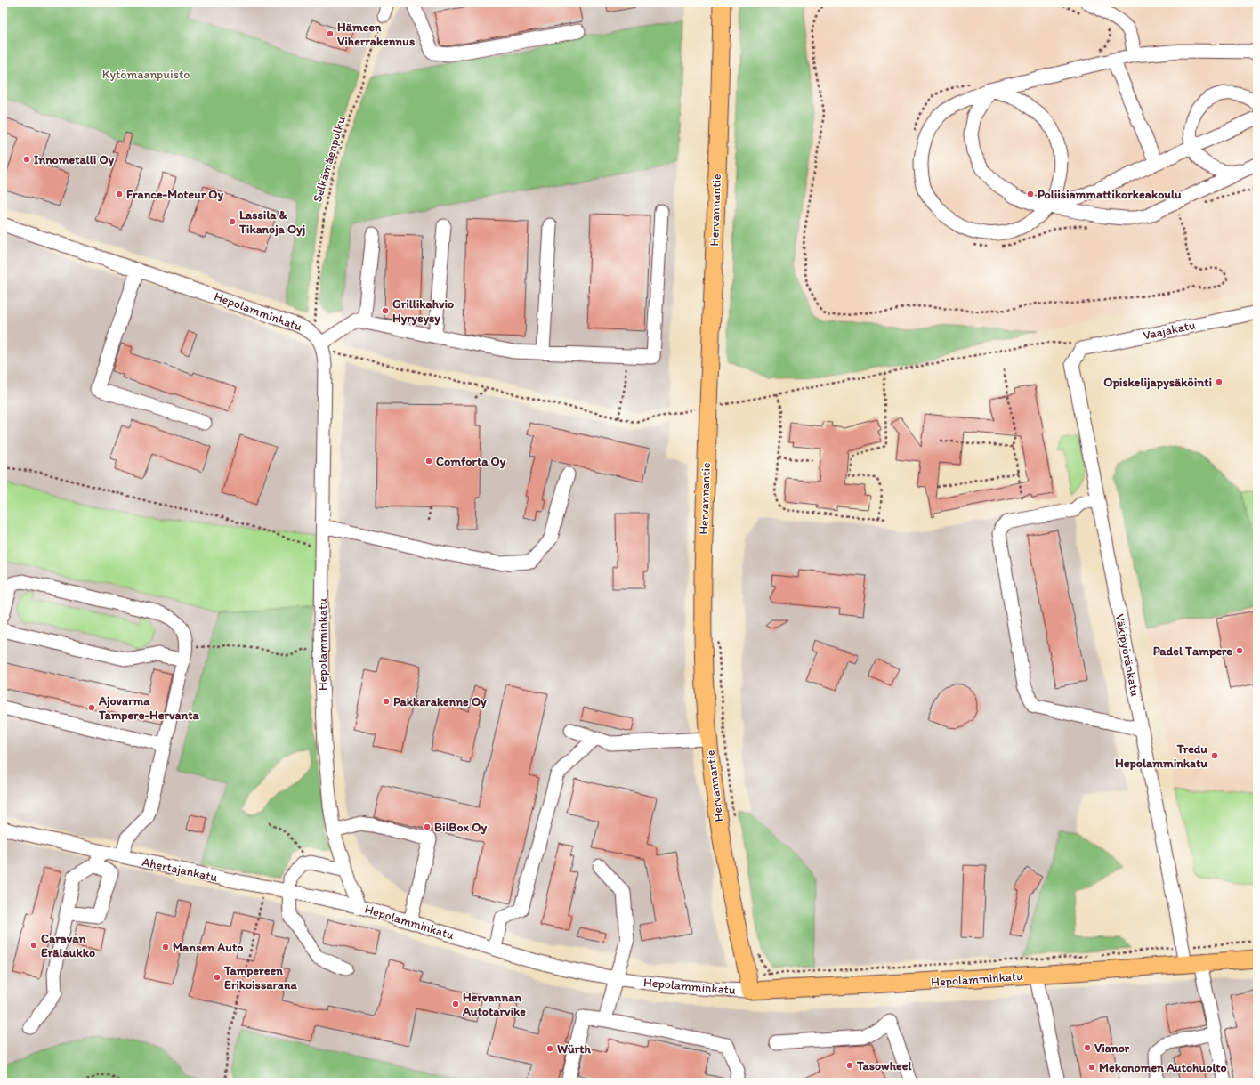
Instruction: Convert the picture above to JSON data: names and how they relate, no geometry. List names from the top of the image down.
{
  "streets": {
    "main road": ["Hervannantie", "Hepolamminkatu"],
    "street": ["Vaajakatu", "Väkipyöränkatu", "Ahertajankatu"],
    "path": ["Selkämäenpolku"]
  },
  "crossings": [
    ["Selkämäenpolku", "Hepolamminkatu"],
    ["Hervannantie", "Hepolamminkatu"],
    ["Hepolamminkatu", "Väkipyöränkatu"],
    ["Hepolamminkatu", "Ahertajankatu"],
    ["Vaajakatu", "Väkipyöränkatu"]
  ],
  "parks": ["Kytömaanpuisto"],
  "places": [
    "Hämeen Viherrakennus",
    "Innometalli Oy",
    "France-Moteur Oy",
    "Poliisiammattikorkeakoulu",
    "Lassila & Tikanoja Oyj",
    "Grillikahvio Hyrysysy",
    "Opiskelijapysäköinti",
    "Comforta Oy",
    "Padel Tampere",
    "Pakkarakenne Oy",
    "Ajovarma Tampere-Hervanta",
    "Tredu Hepolamminkatu",
    "BilBox Oy",
    "Caravan Erälaukko",
    "Mansen Auto",
    "Tampereen Erikoissarana",
    "Hervannan Autotarvike",
    "Vianor",
    "Würth",
    "Tasowheel",
    "Mekonomen Autohuolto"
  ]
}
